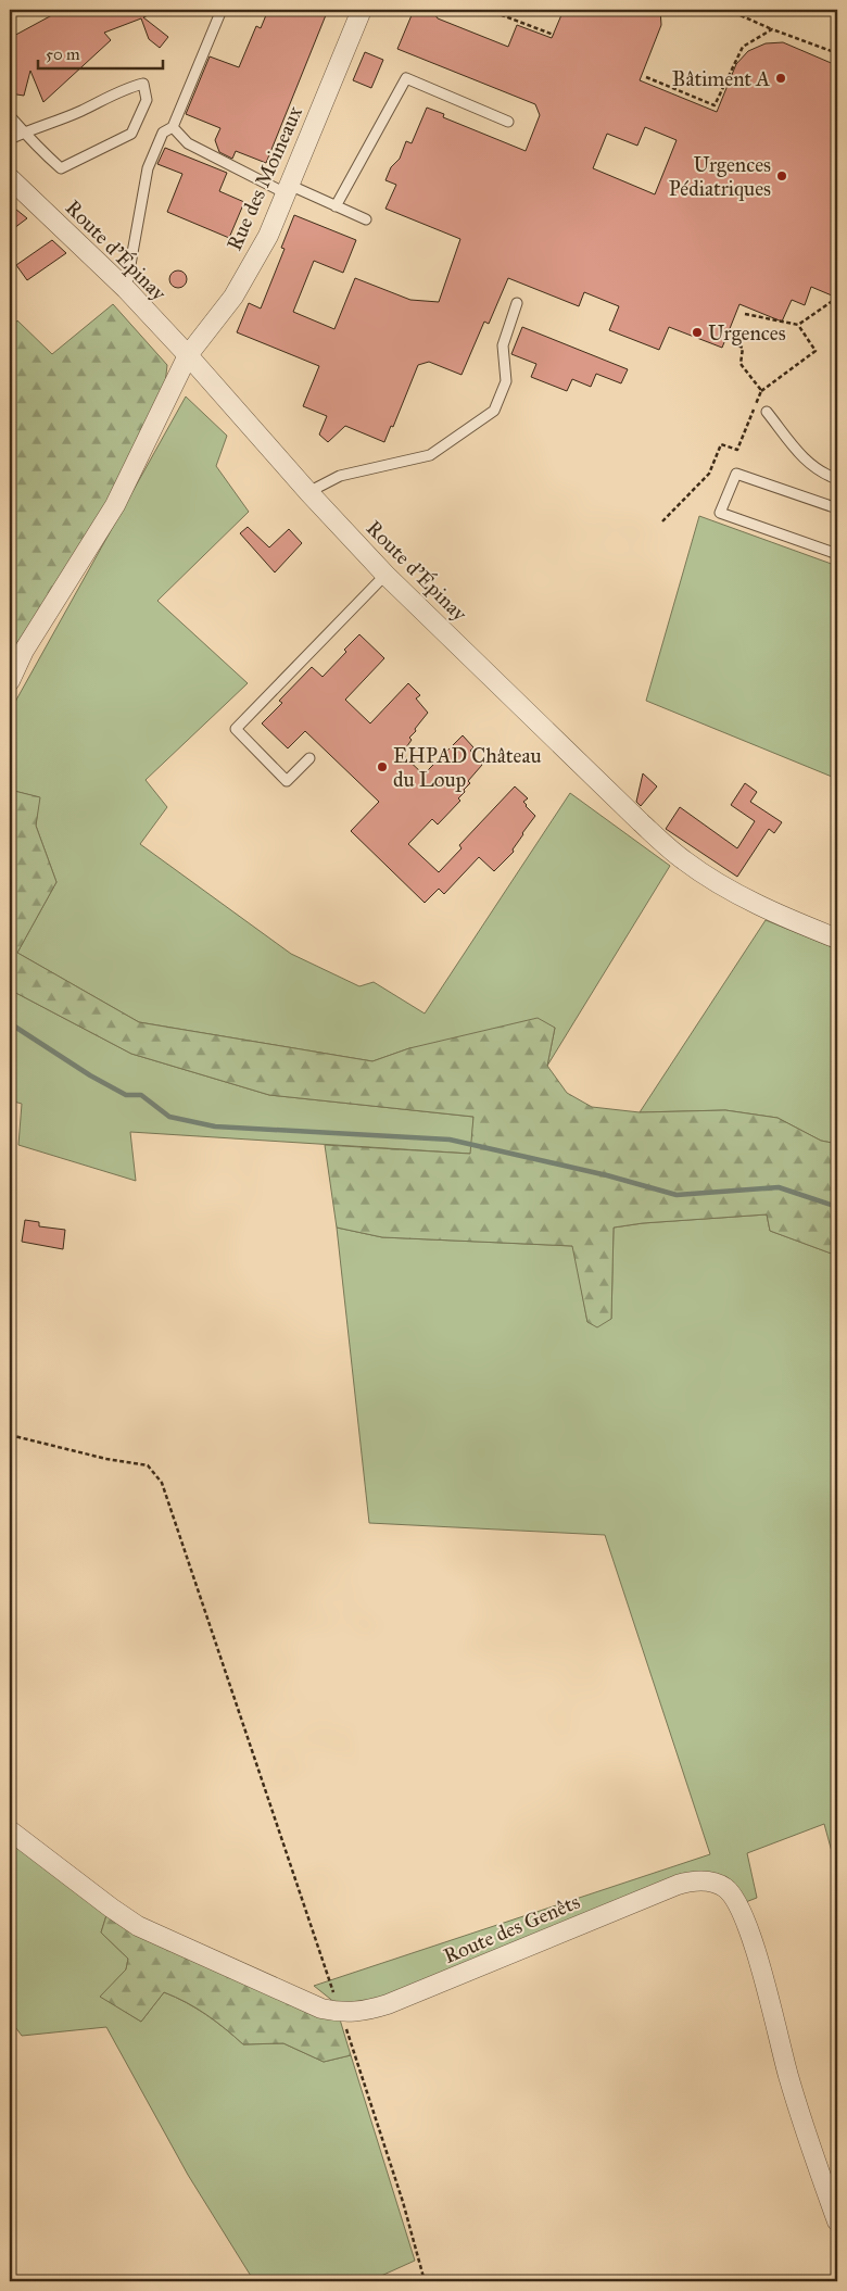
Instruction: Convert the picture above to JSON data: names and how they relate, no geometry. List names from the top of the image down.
{
  "streets": {
    "street": ["Rue des Moineaux", "Route d'Épinay", "Route des Genêts"]
  },
  "crossings": [
    ["Rue des Moineaux", "Route d'Épinay"]
  ],
  "places": [
    "Bâtiment A",
    "Urgences Pédiatriques",
    "Urgences",
    "EHPAD Château du Loup"
  ],
  "scale_bar": "50 m"
}
